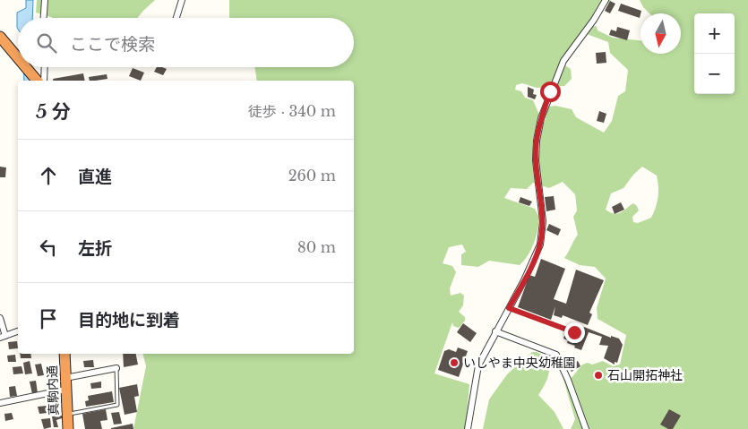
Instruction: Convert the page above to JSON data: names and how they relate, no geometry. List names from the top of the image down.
{
  "streets": {
    "highway": ["真駒内通"]
  },
  "places": ["いしやま中央幼稚園", "石山開拓神社"],
  "north": "bottom",
  "page": {
    "map_buttons": ["+", "−"],
    "search": "ここで検索",
    "heading": ["5 分", "徒歩 · 340 m"],
    "list": [
      ["直進", "260 m"],
      ["左折", "80 m"],
      "目的地に到着"
    ]
  }
}
